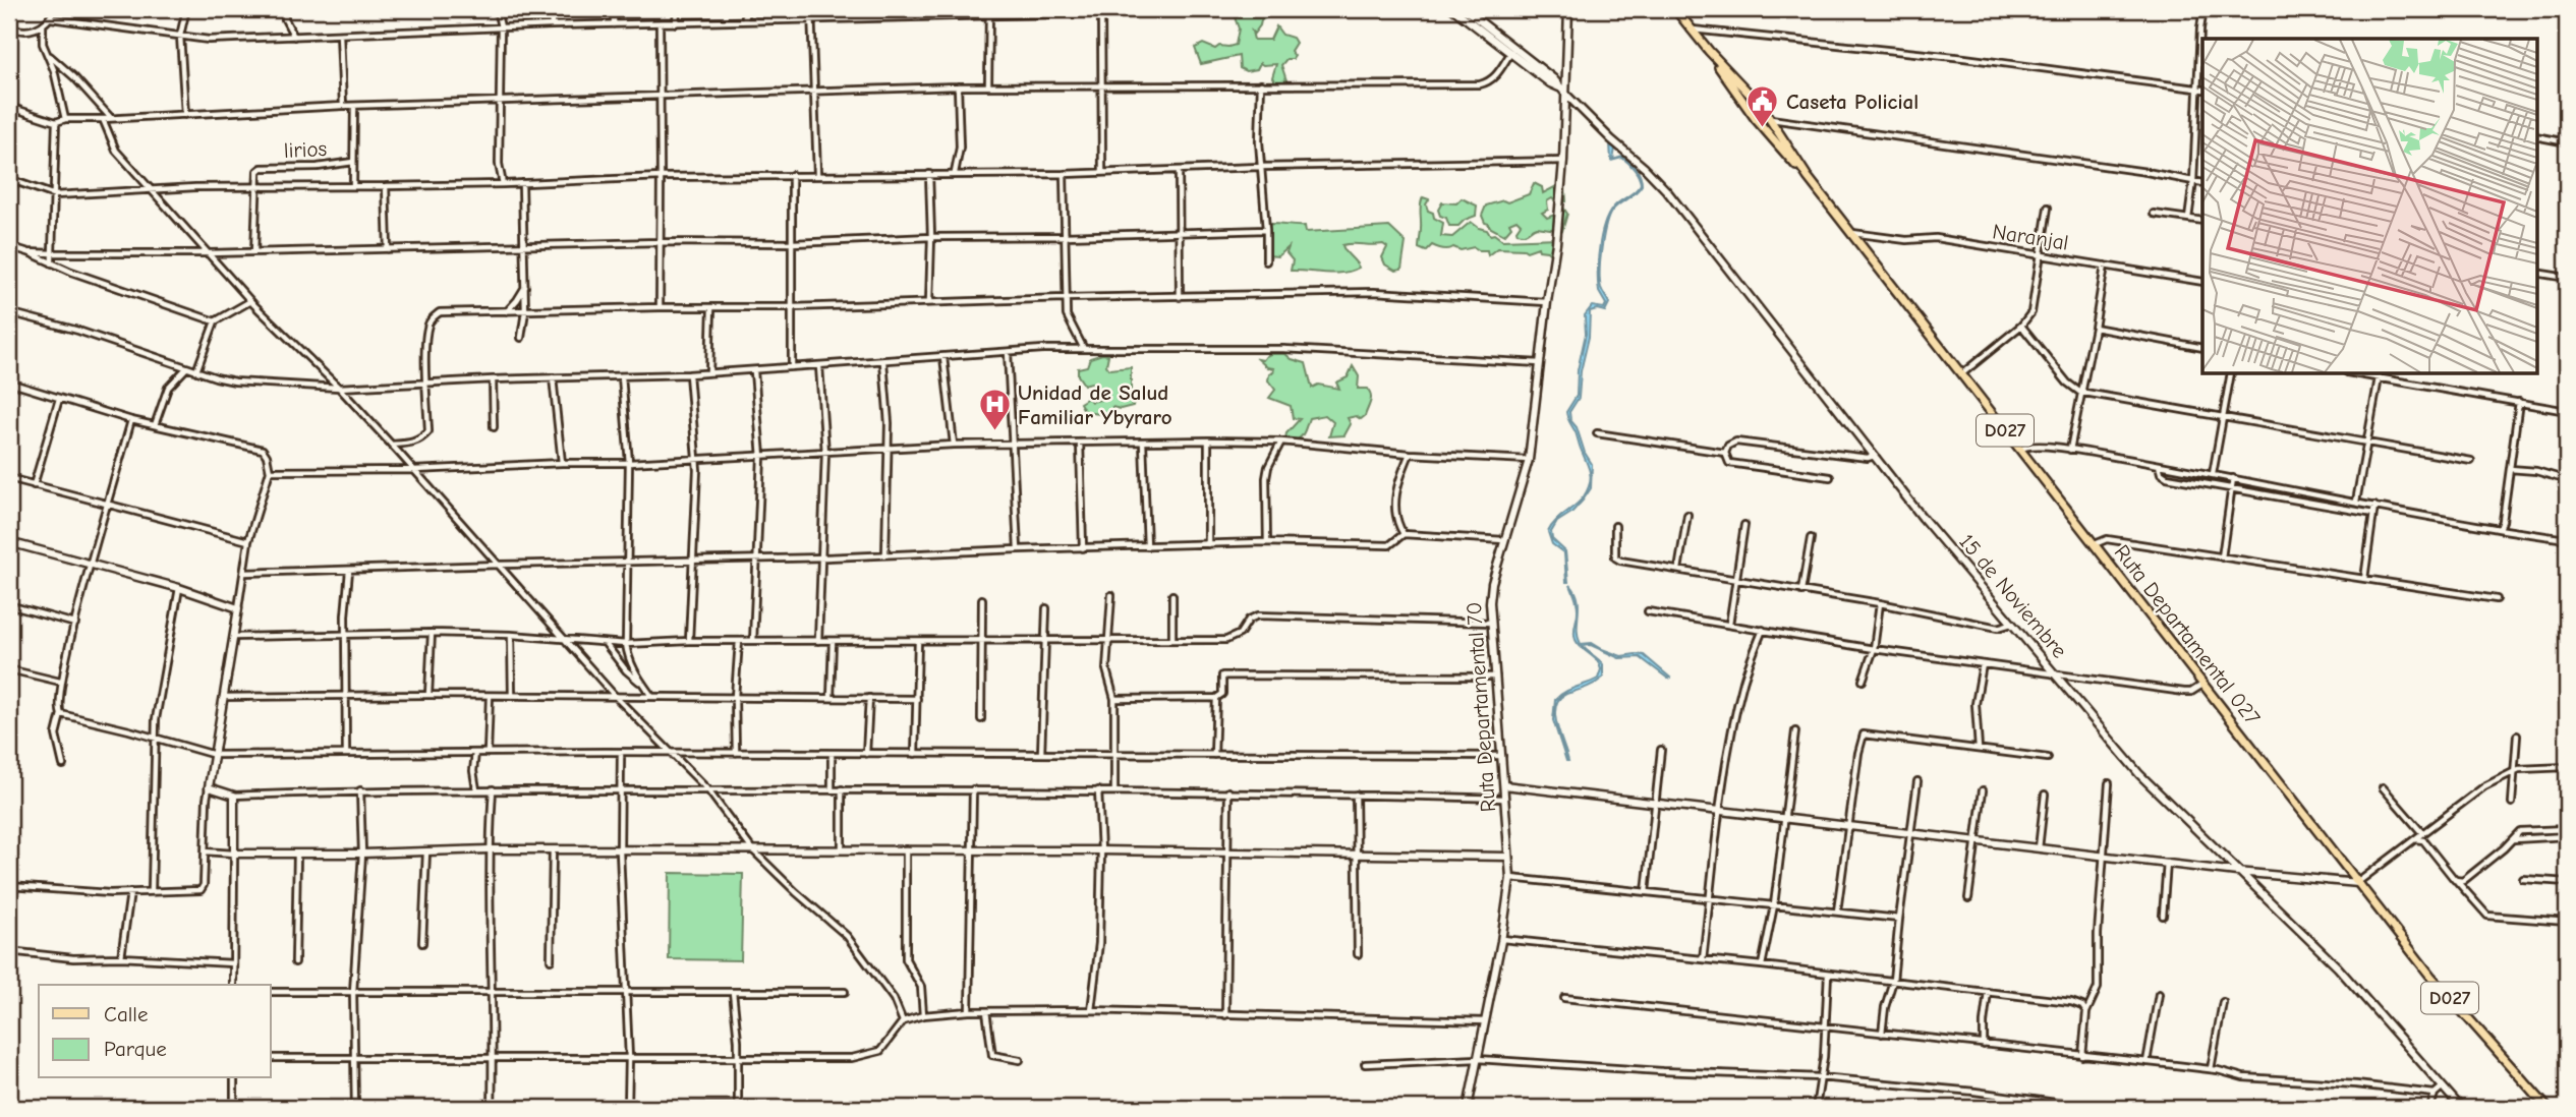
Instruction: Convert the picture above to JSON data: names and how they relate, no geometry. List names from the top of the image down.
{
  "streets": {
    "main road": ["D027", "Ruta Departamental 027"],
    "street": [
      "lirios",
      "Naranjal",
      "15 de Noviembre",
      "Ruta Departamental 70"
    ]
  },
  "crossings": [
    ["Naranjal", "Ruta Departamental 027"],
    ["15 de Noviembre", "Ruta Departamental 70"]
  ],
  "places": {
    "public building": ["Caseta Policial"],
    "hospital": ["Unidad de Salud Familiar Ybyraro"]
  },
  "legend": ["Calle", "Parque"]
}
